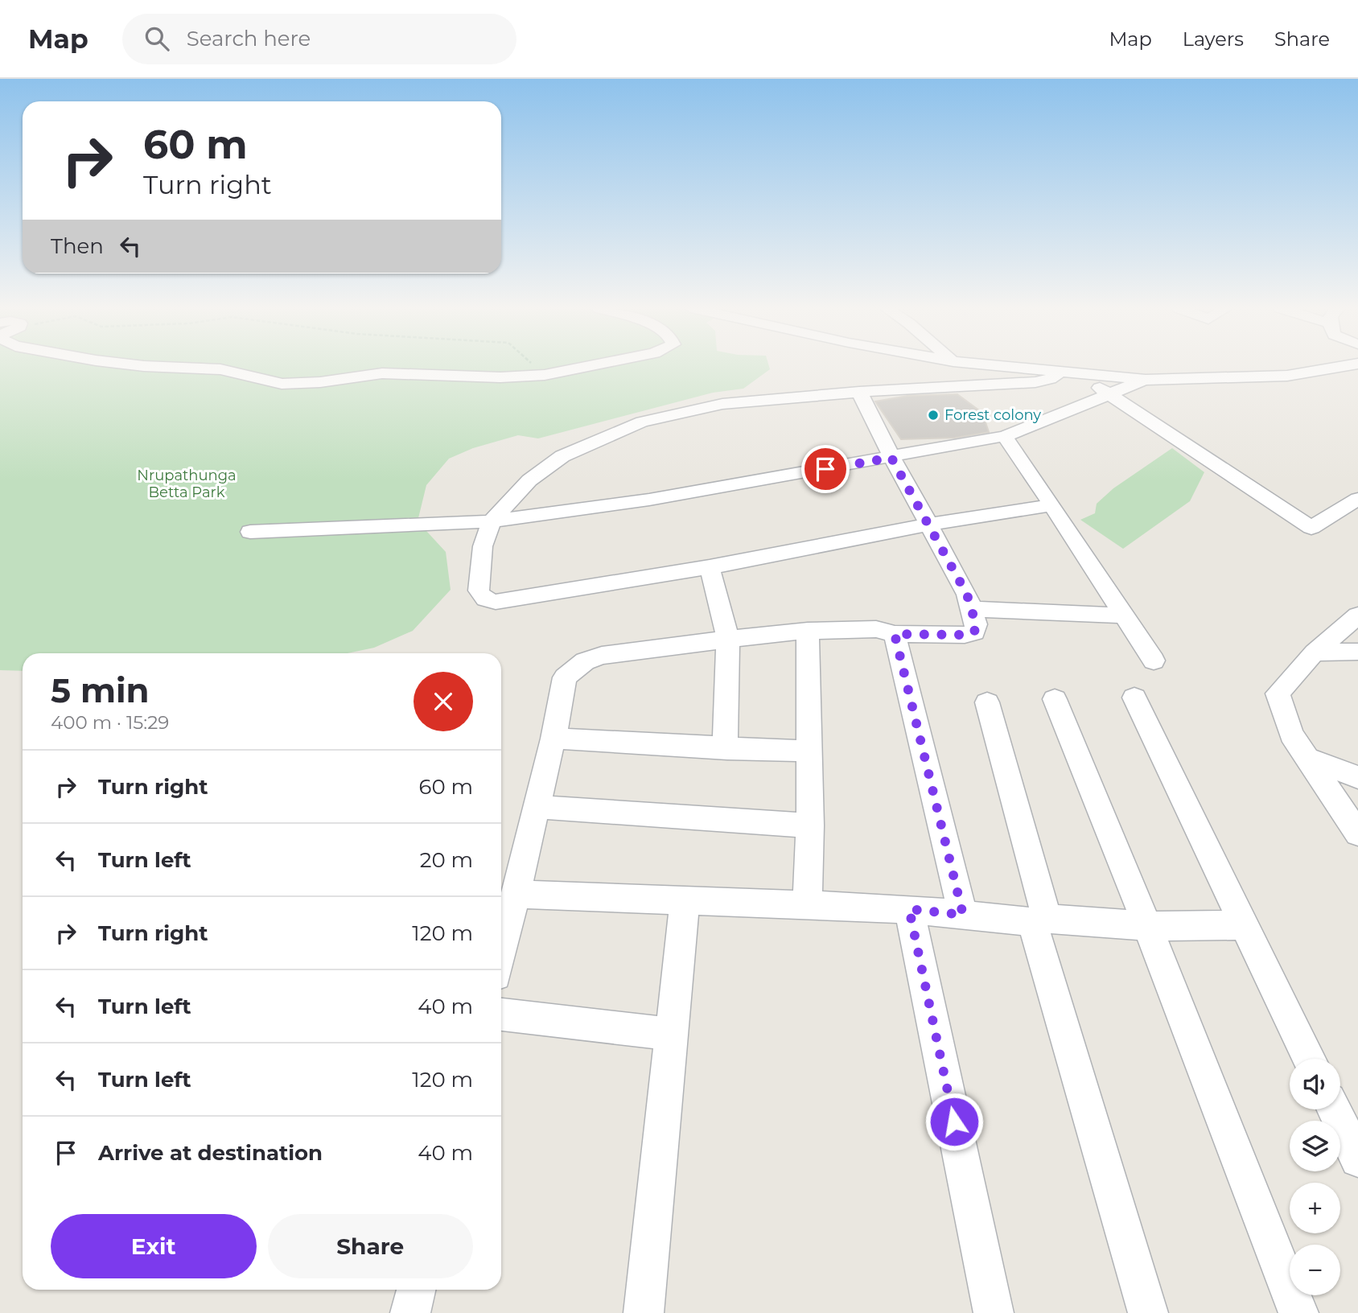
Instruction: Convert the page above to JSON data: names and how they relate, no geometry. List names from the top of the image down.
{
  "parks": ["Nrupathunga Betta Park"],
  "places": ["Forest colony"],
  "page": {
    "header": "Map",
    "search": "Search here",
    "nav": ["Map", "Layers", "Share"],
    "turn": ["60 m", "Turn right"],
    "then": "Then",
    "heading": ["5 min", "400 m · 15:29"],
    "list": [
      {
        "name": "Turn right",
        "value": "60 m"
      },
      {
        "name": "Turn left",
        "value": "20 m"
      },
      {
        "name": "Turn right",
        "value": "120 m"
      },
      {
        "name": "Turn left",
        "value": "40 m"
      },
      {
        "name": "Turn left",
        "value": "120 m"
      },
      {
        "name": "Arrive at destination",
        "value": "40 m"
      }
    ],
    "map_buttons": ["+", "−"],
    "buttons": ["Exit", "Share"]
  }
}
